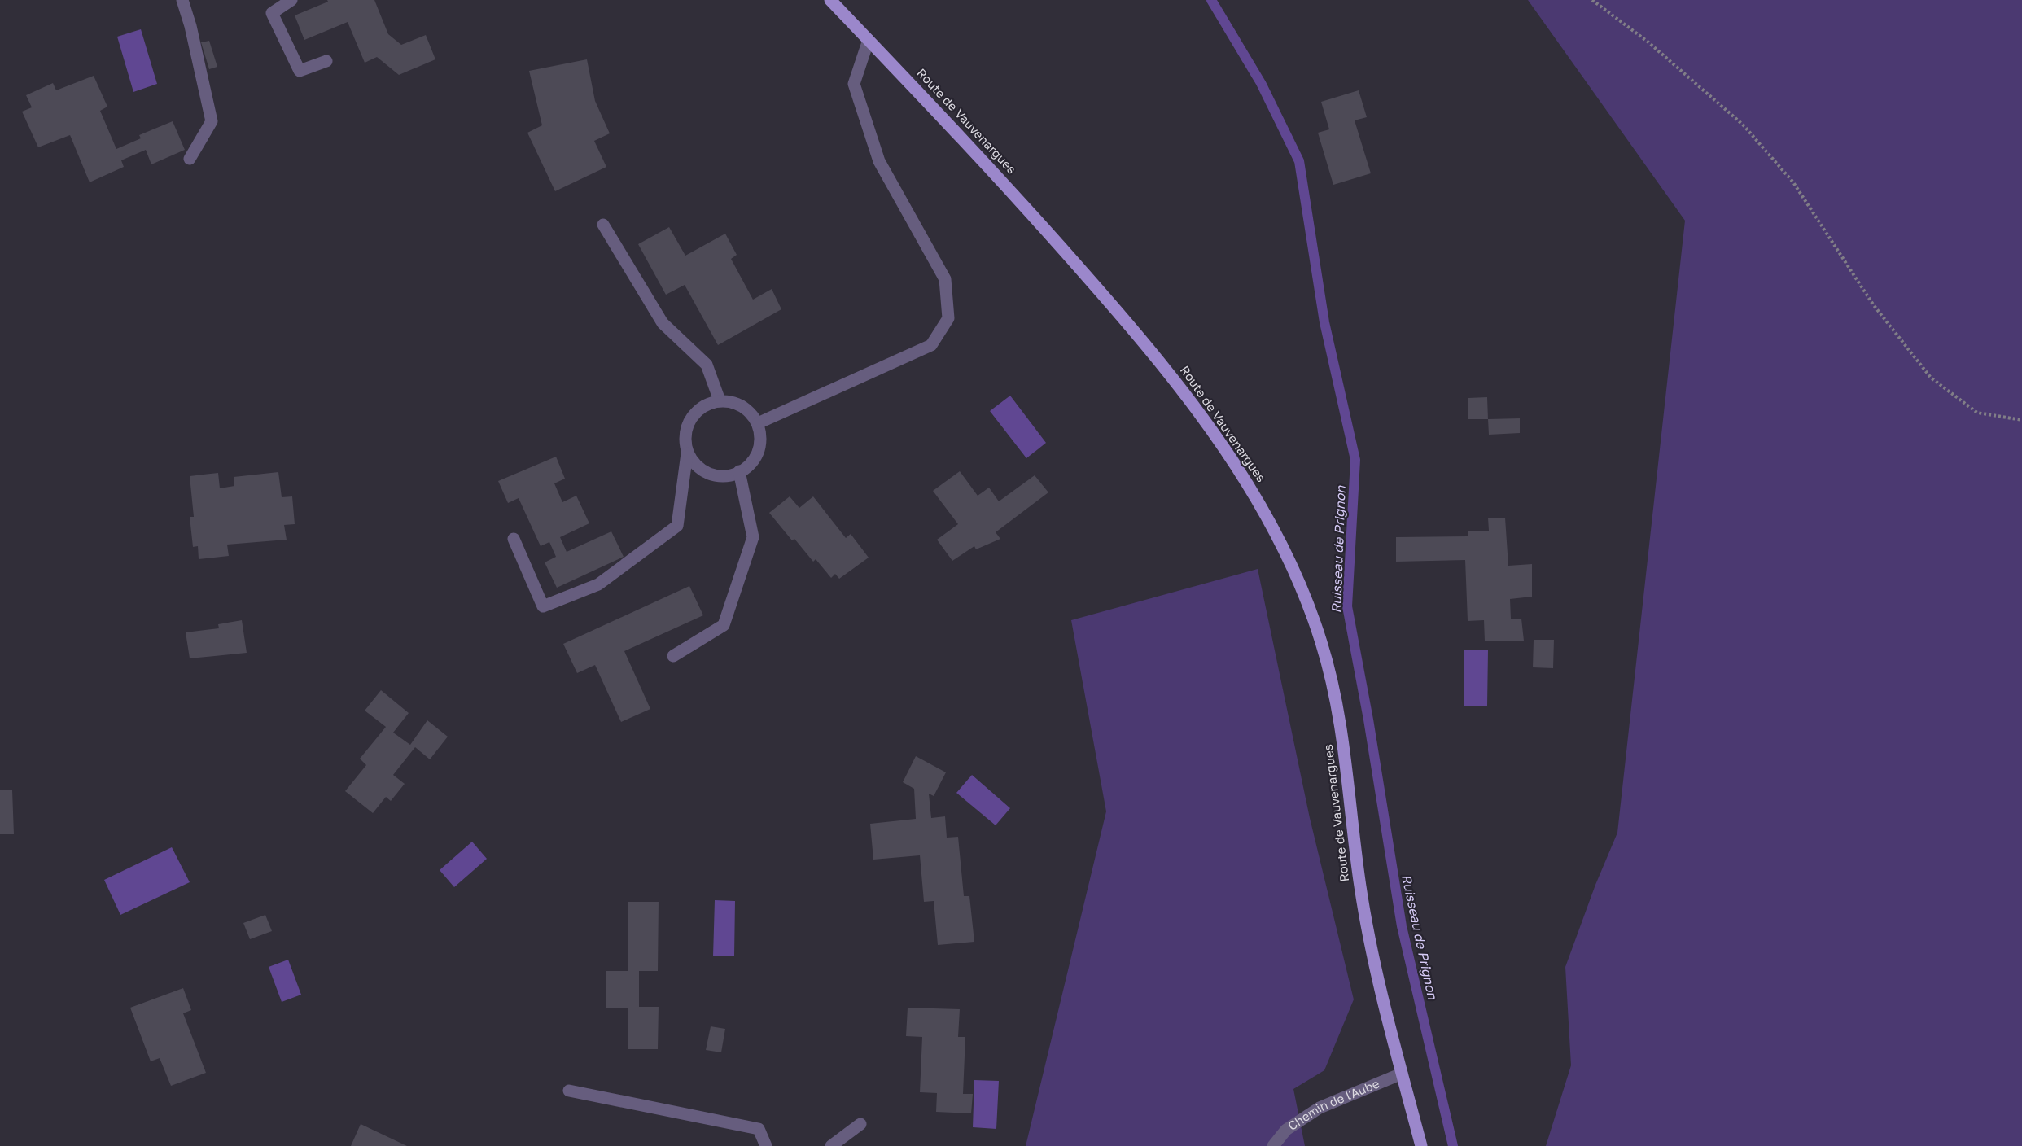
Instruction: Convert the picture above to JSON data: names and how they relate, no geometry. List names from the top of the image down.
{
  "streets": {
    "main road": ["Route de Vauvenargues"],
    "street": ["Chemin de l'Aube"]
  },
  "crossings": [
    ["Route de Vauvenargues", "Chemin de l'Aube"]
  ],
  "water": ["Ruisseau de Prignon"]
}
